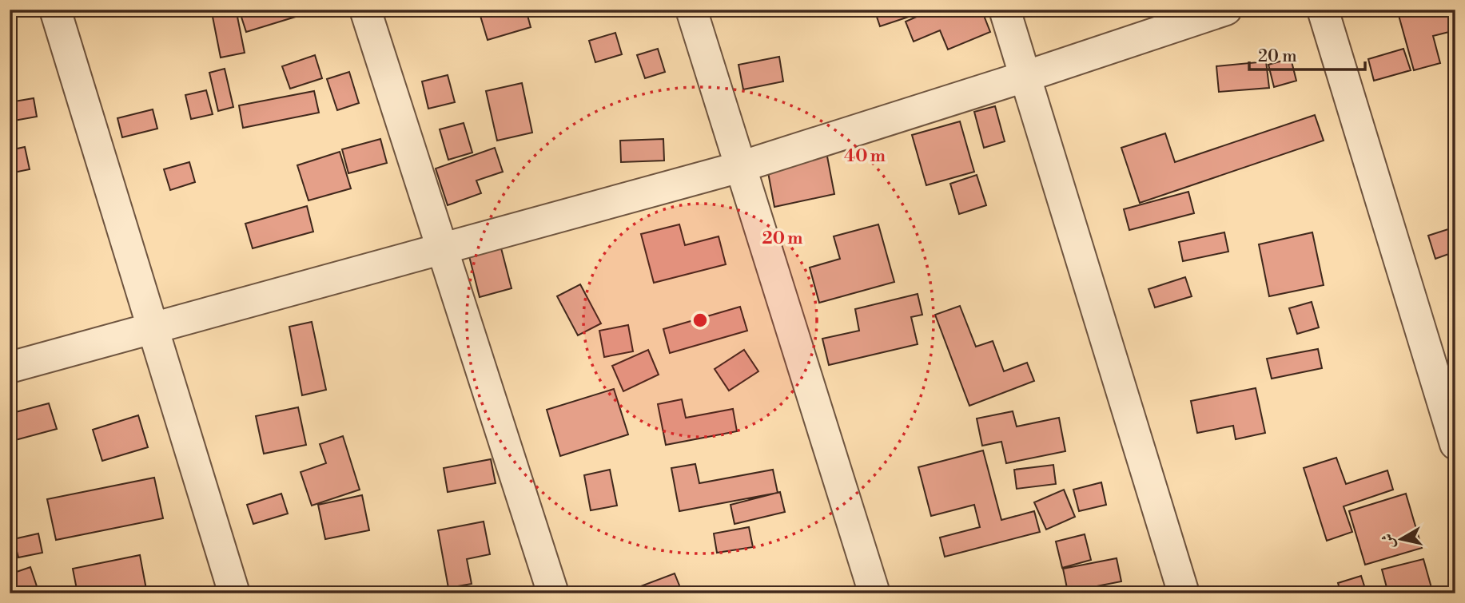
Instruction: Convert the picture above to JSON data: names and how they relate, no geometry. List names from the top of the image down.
{
  "scale_bar": "20 m",
  "north": "left",
  "rings": ["40 m", "20 m"]
}
